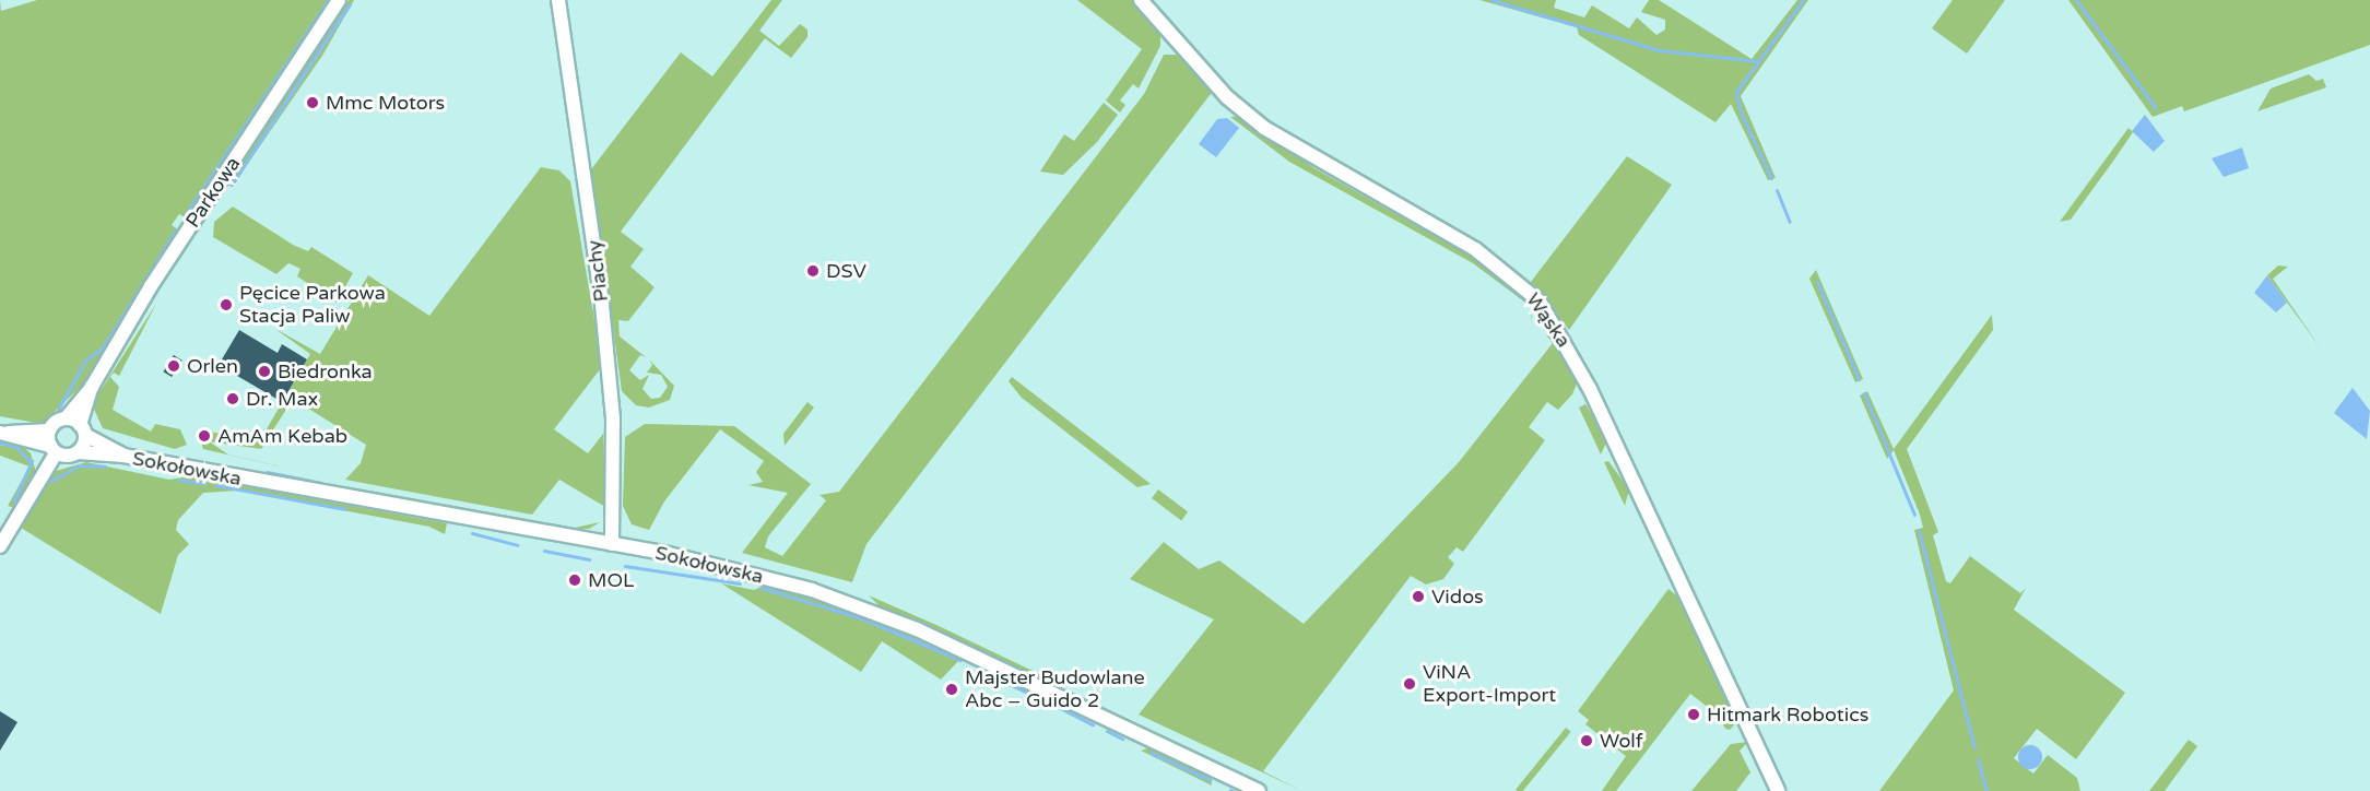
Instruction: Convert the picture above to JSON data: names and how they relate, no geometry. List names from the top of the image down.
{
  "streets": {
    "street": [
      "Parkowa",
      "Piachy",
      "Wąska",
      "Sokołowska"
    ]
  },
  "crossings": [
    ["Parkowa", "Sokołowska"],
    ["Piachy", "Sokołowska"]
  ],
  "places": [
    "Mmc Motors",
    "DSV",
    "Pęcice Parkowa Stacja Paliw",
    "Orlen",
    "Biedronka",
    "Dr. Max",
    "AmAm Kebab",
    "MOL",
    "Vidos",
    "ViNA Export-Import",
    "Majster Budowlane Abc – Guido 2",
    "Hitmark Robotics",
    "Wolf"
  ]
}
